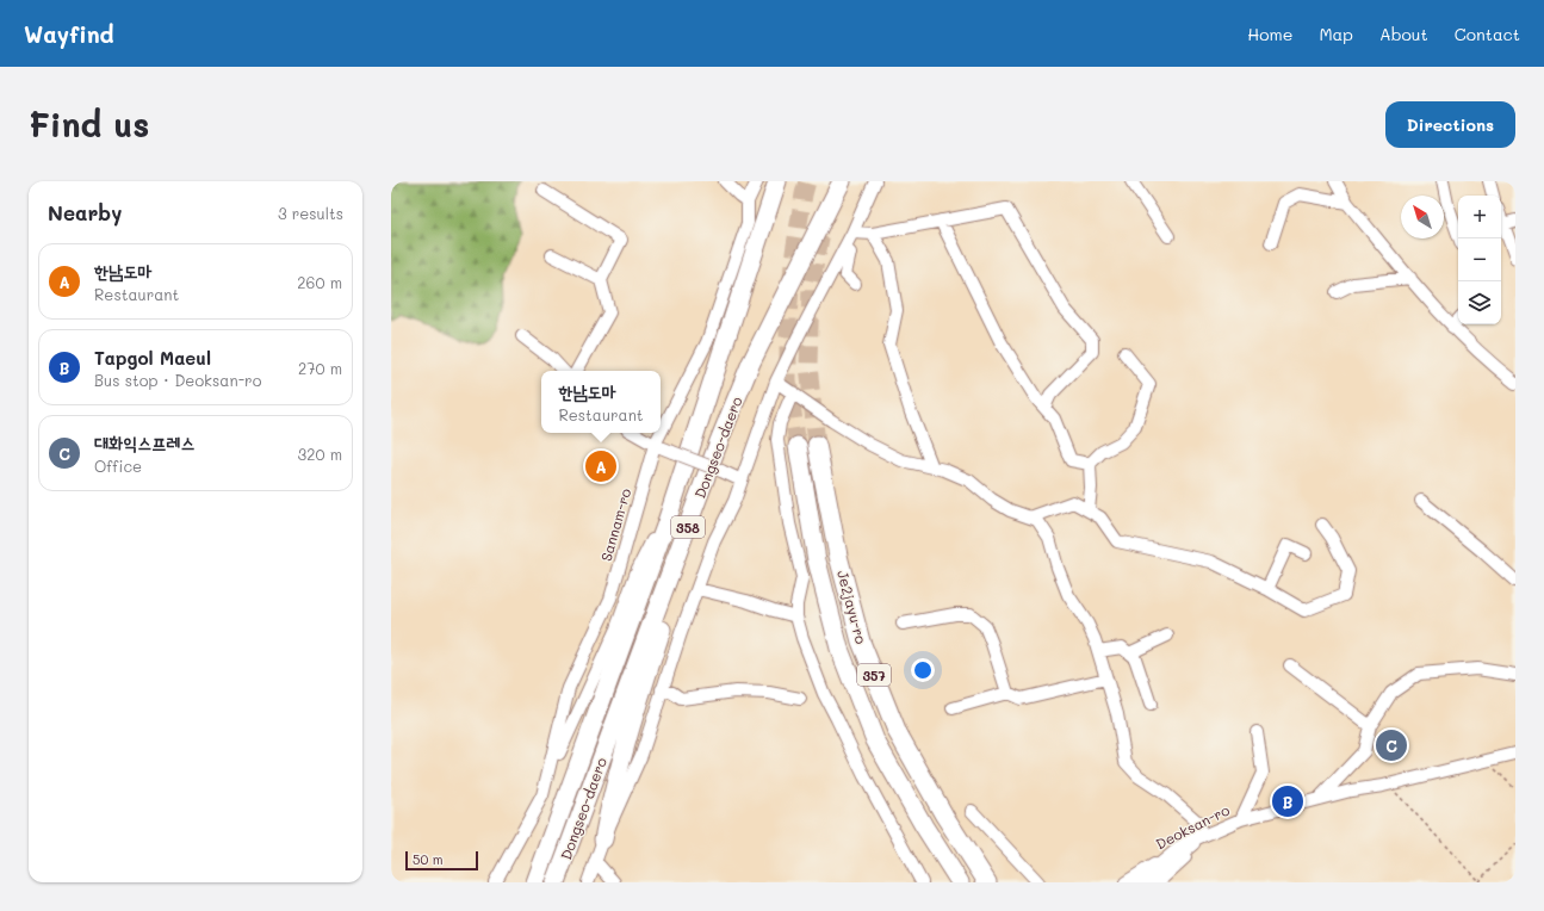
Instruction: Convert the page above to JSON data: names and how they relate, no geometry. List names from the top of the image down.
{
  "streets": {
    "highway": [
      "Dongseo-daero",
      "358",
      "Je2jayu-ro",
      "357"
    ],
    "street": ["Sannam-ro", "Deoksan-ro"]
  },
  "scale_bar": "50 m",
  "north": "top left",
  "page": {
    "header": "Wayfind",
    "nav": [
      "Home",
      "Map",
      "About",
      "Contact"
    ],
    "buttons": "Directions",
    "title": "Find us",
    "heading": ["Nearby", "3 results"],
    "map_buttons": ["+", "−"],
    "list": [
      {
        "mark": "A",
        "name": "한남도마",
        "note": "Restaurant",
        "value": "260 m"
      },
      {
        "mark": "B",
        "name": "Tapgol Maeul",
        "note": "Bus stop · Deoksan-ro",
        "value": "270 m"
      },
      {
        "mark": "C",
        "name": "대화익스프레스",
        "note": "Office",
        "value": "320 m"
      }
    ],
    "popup": ["한남도마", "Restaurant"],
    "pins": ["A", "C", "B"],
    "scale": "50 m"
  }
}
